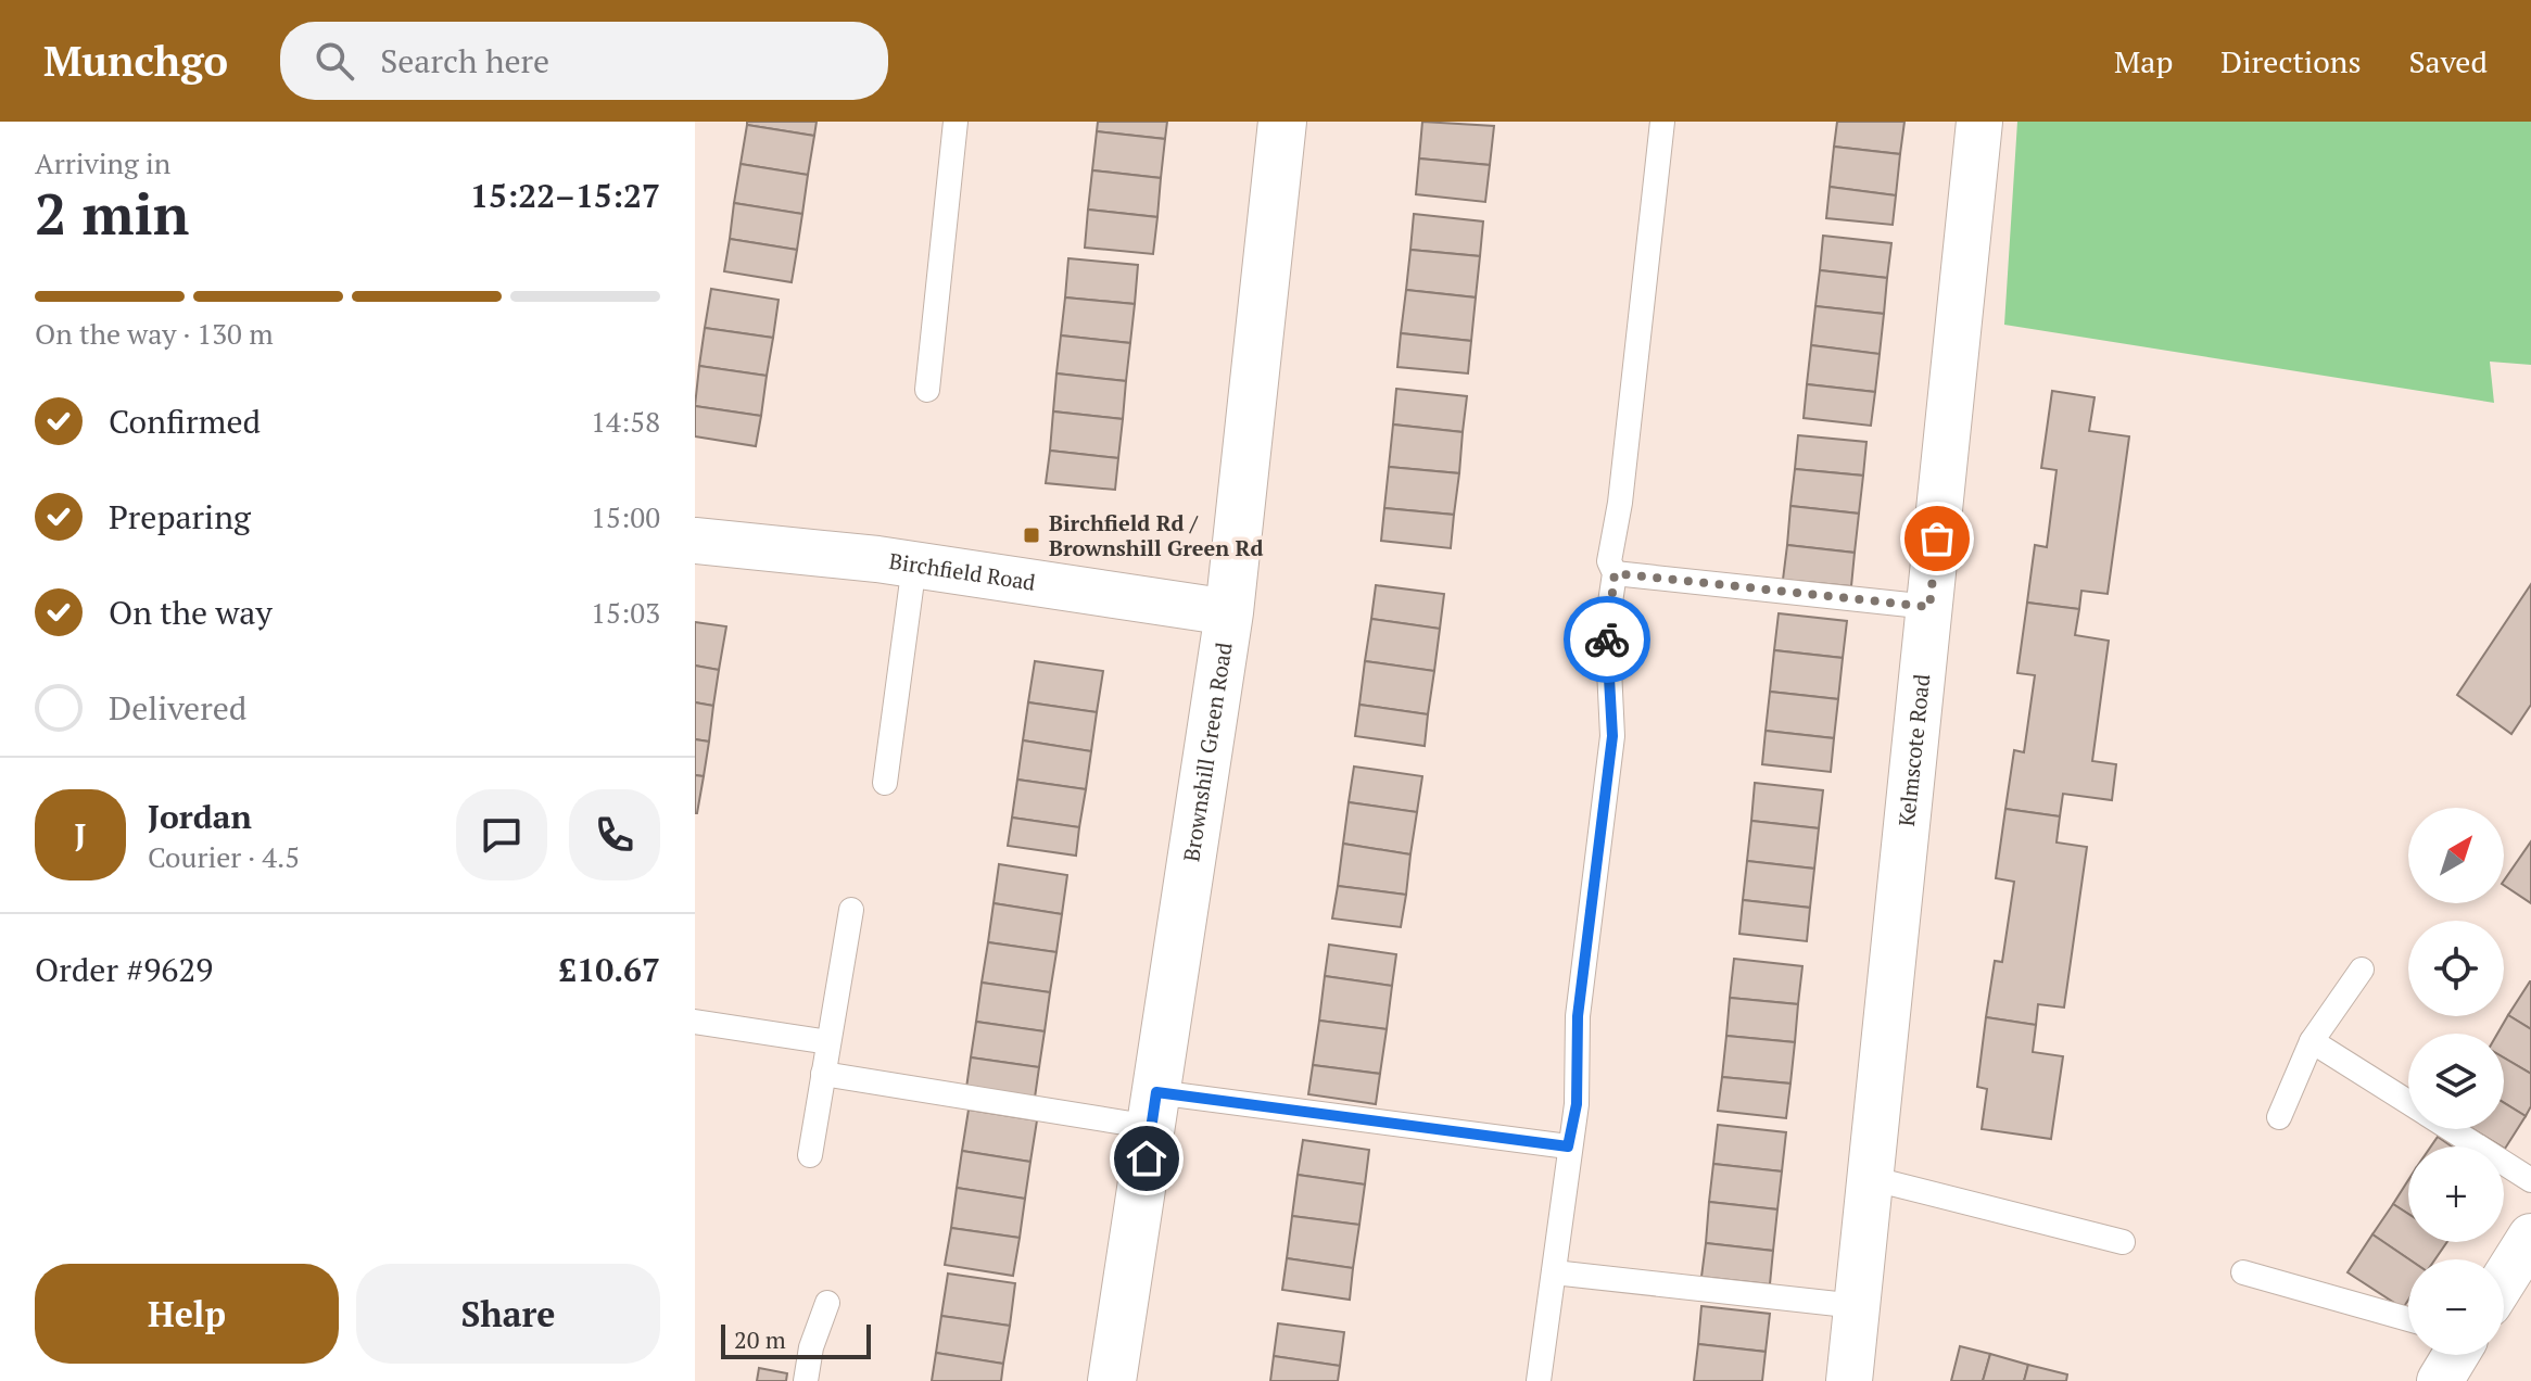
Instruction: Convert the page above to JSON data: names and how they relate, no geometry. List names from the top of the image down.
{
  "streets": {
    "street": ["Birchfield Road", "Kelmscote Road", "Brownshill Green Road"]
  },
  "crossings": [
    ["Birchfield Road", "Brownshill Green Road"]
  ],
  "places": {
    "transit": ["Birchfield Rd / Brownshill Green Rd"]
  },
  "scale_bar": "20 m",
  "north": "top right",
  "page": {
    "header": "Munchgo",
    "search": "Search here",
    "nav": ["Map", "Directions", "Saved"],
    "heading": ["2 min", "Arriving in", "15:22–15:27"],
    "panel": [
      "Jordan",
      "Courier · 4.5",
      "Order #9629",
      "£10.67"
    ],
    "bar": "On the way · 130 m",
    "list": [
      ["Confirmed", "14:58"],
      ["Preparing", "15:00"],
      ["On the way", "15:03"],
      "Delivered"
    ],
    "round": "J",
    "map_buttons": ["+", "−"],
    "buttons": ["Help", "Share"],
    "scale": "20 m"
  }
}
